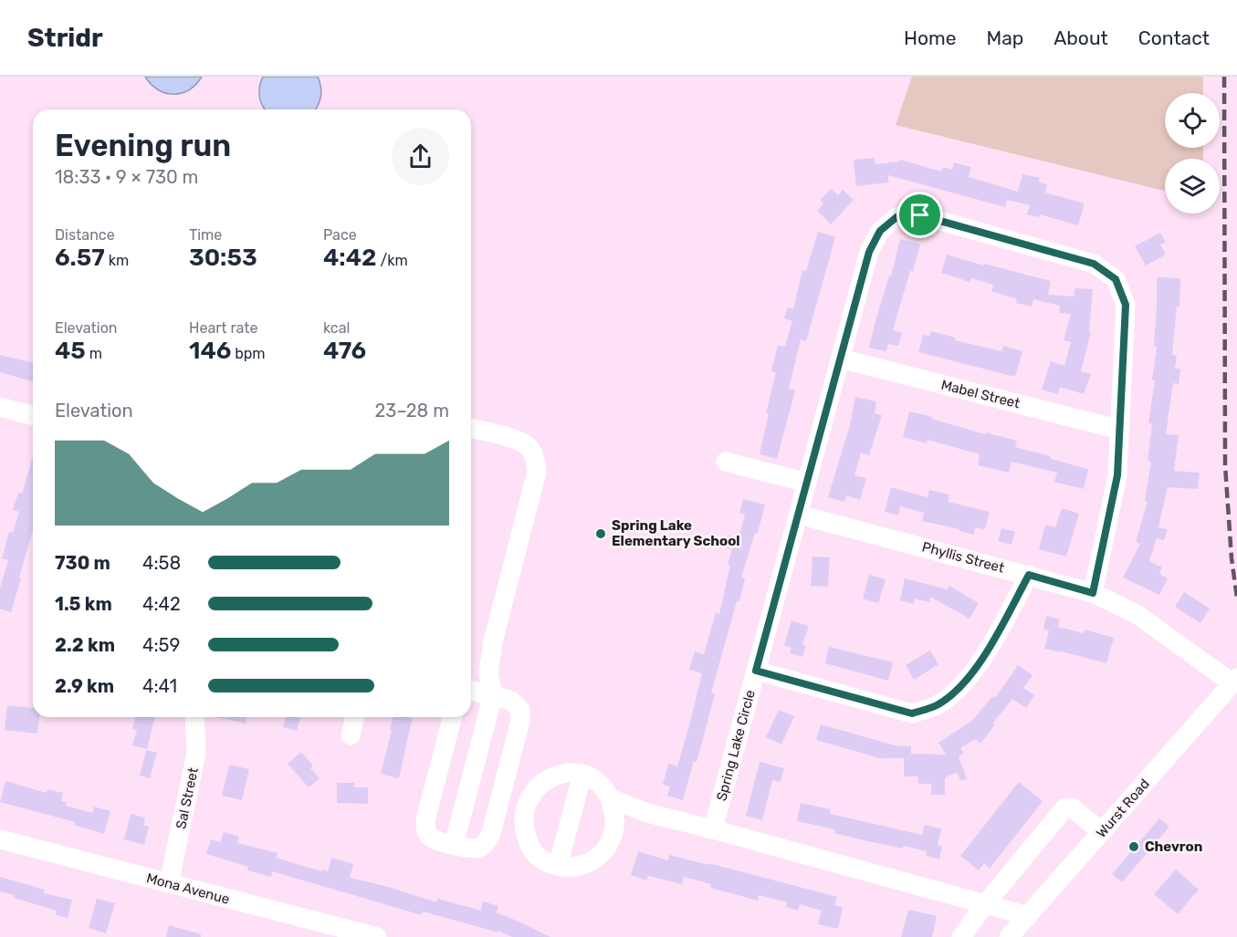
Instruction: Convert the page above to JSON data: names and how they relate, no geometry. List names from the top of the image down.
{
  "streets": {
    "street": [
      "Mabel Street",
      "Phyllis Street",
      "Spring Lake Circle",
      "Sal Street",
      "Wurst Road",
      "Mona Avenue"
    ]
  },
  "crossings": [
    ["Mabel Street", "Spring Lake Circle"],
    ["Phyllis Street", "Spring Lake Circle"],
    ["Phyllis Street", "Wurst Road"],
    ["Sal Street", "Mona Avenue"]
  ],
  "places": ["Spring Lake Elementary School", "Chevron"],
  "page": {
    "header": "Stridr",
    "nav": [
      "Home",
      "Map",
      "About",
      "Contact"
    ],
    "heading": ["Evening run", "18:33 · 9 × 730 m"],
    "stats": [
      ["Distance", "6.57 km"],
      ["Time", "30:53"],
      ["Pace", "4:42 /km"],
      ["Elevation", "45 m"],
      ["Heart rate", "146 bpm"],
      ["kcal", "476"]
    ],
    "chart": ["Elevation", "23–28 m"],
    "list": [
      {
        "name": "730 m",
        "note": "4:58"
      },
      {
        "name": "1.5 km",
        "note": "4:42"
      },
      {
        "name": "2.2 km",
        "note": "4:59"
      },
      {
        "name": "2.9 km",
        "note": "4:41"
      }
    ]
  }
}
